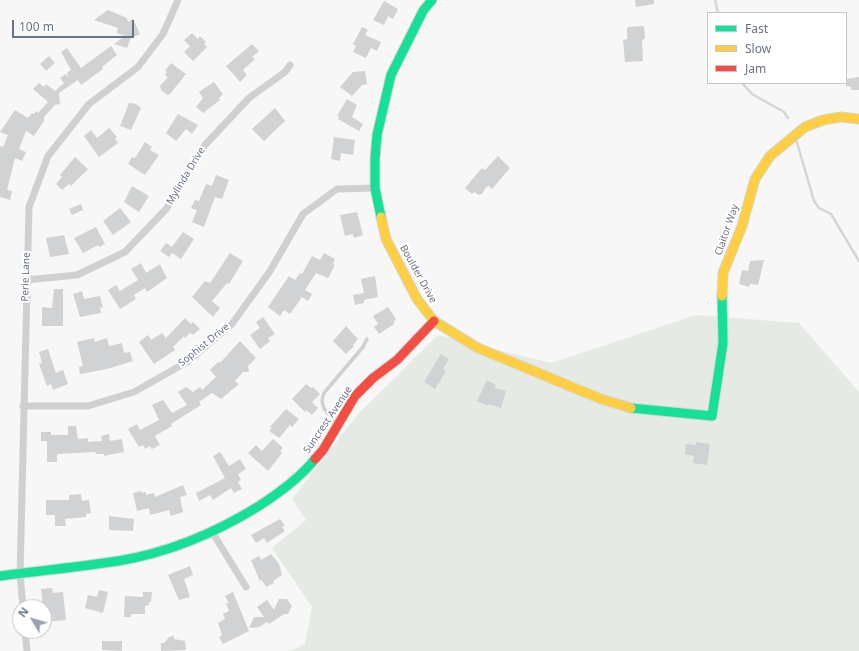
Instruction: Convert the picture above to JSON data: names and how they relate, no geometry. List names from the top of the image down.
{
  "streets": {
    "street": [
      "Mylinda Drive",
      "Claitor Way",
      "Boulder Drive",
      "Perie Lane",
      "Sophist Drive",
      "Suncrest Avenue"
    ]
  },
  "crossings": [
    ["Mylinda Drive", "Perie Lane"],
    ["Claitor Way", "Boulder Drive"],
    ["Boulder Drive", "Sophist Drive"],
    ["Boulder Drive", "Suncrest Avenue"],
    ["Perie Lane", "Sophist Drive"],
    ["Perie Lane", "Suncrest Avenue"]
  ],
  "legend": ["Fast", "Slow", "Jam"],
  "scale_bar": "100 m",
  "north": "top left"
}
